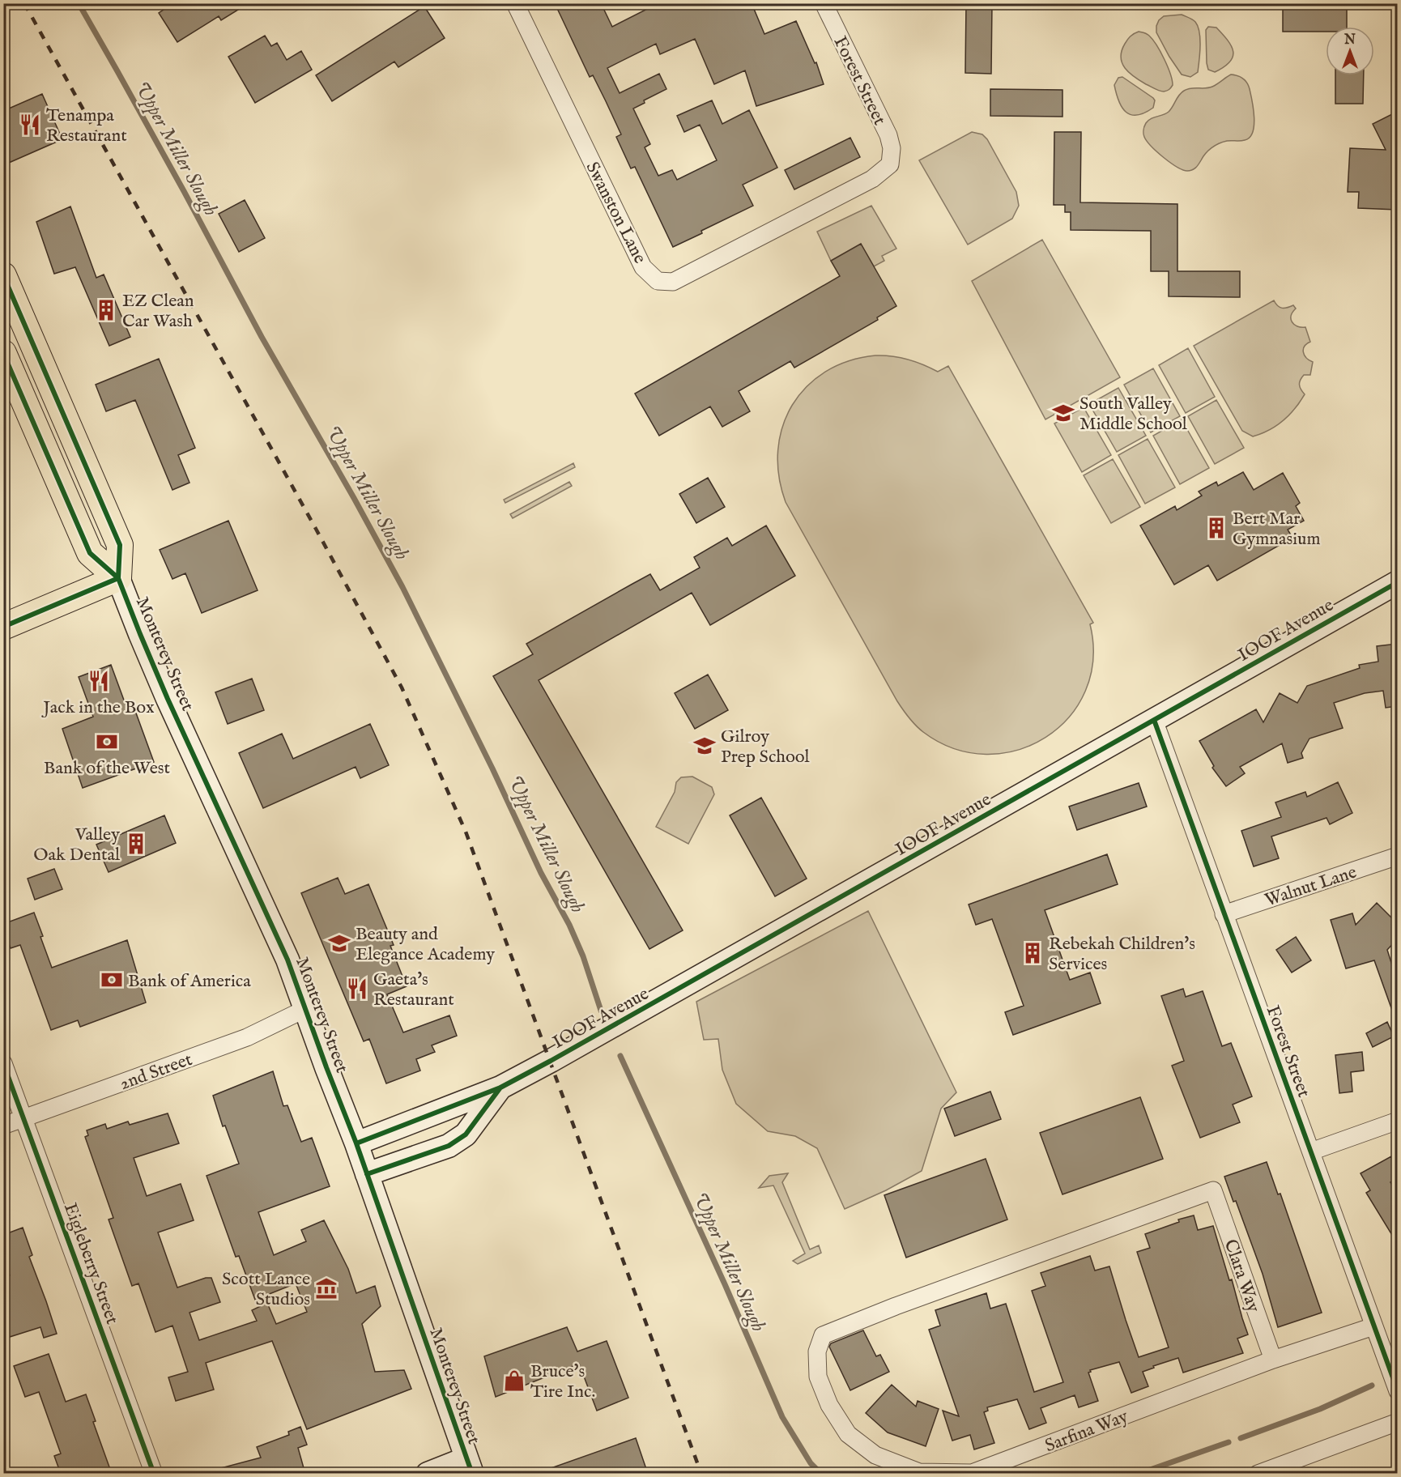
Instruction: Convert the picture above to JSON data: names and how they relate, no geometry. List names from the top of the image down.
{
  "streets": {
    "main road": ["Monterey Street"],
    "street": [
      "Forest Street",
      "Swanston Lane",
      "IOOF Avenue",
      "Walnut Lane",
      "2nd Street",
      "Eigleberry Street",
      "Clara Way",
      "Sarfina Way"
    ]
  },
  "crossings": [
    ["Forest Street", "Swanston Lane"],
    ["Forest Street", "IOOF Avenue"],
    ["Forest Street", "Walnut Lane"],
    ["Forest Street", "Sarfina Way"],
    ["IOOF Avenue", "Monterey Street"],
    ["Monterey Street", "2nd Street"],
    ["2nd Street", "Eigleberry Street"],
    ["Clara Way", "Sarfina Way"]
  ],
  "water": ["Upper Miller Slough"],
  "places": {
    "restaurant": ["Tenampa Restaurant", "Jack in the Box", "Gaeta's Restaurant"],
    "building": [
      "EZ Clean Car Wash",
      "Bert Mar Gymnasium",
      "Valley Oak Dental",
      "Rebekah Children's Services"
    ],
    "school or university": ["South Valley Middle School", "Gilroy Prep School", "Beauty and Elegance Academy"],
    "bank": ["Bank of the West", "Bank of America"],
    "museum": ["Scott Lance Studios"],
    "shop": ["Bruce's Tire Inc."]
  },
  "north": "top"
}
